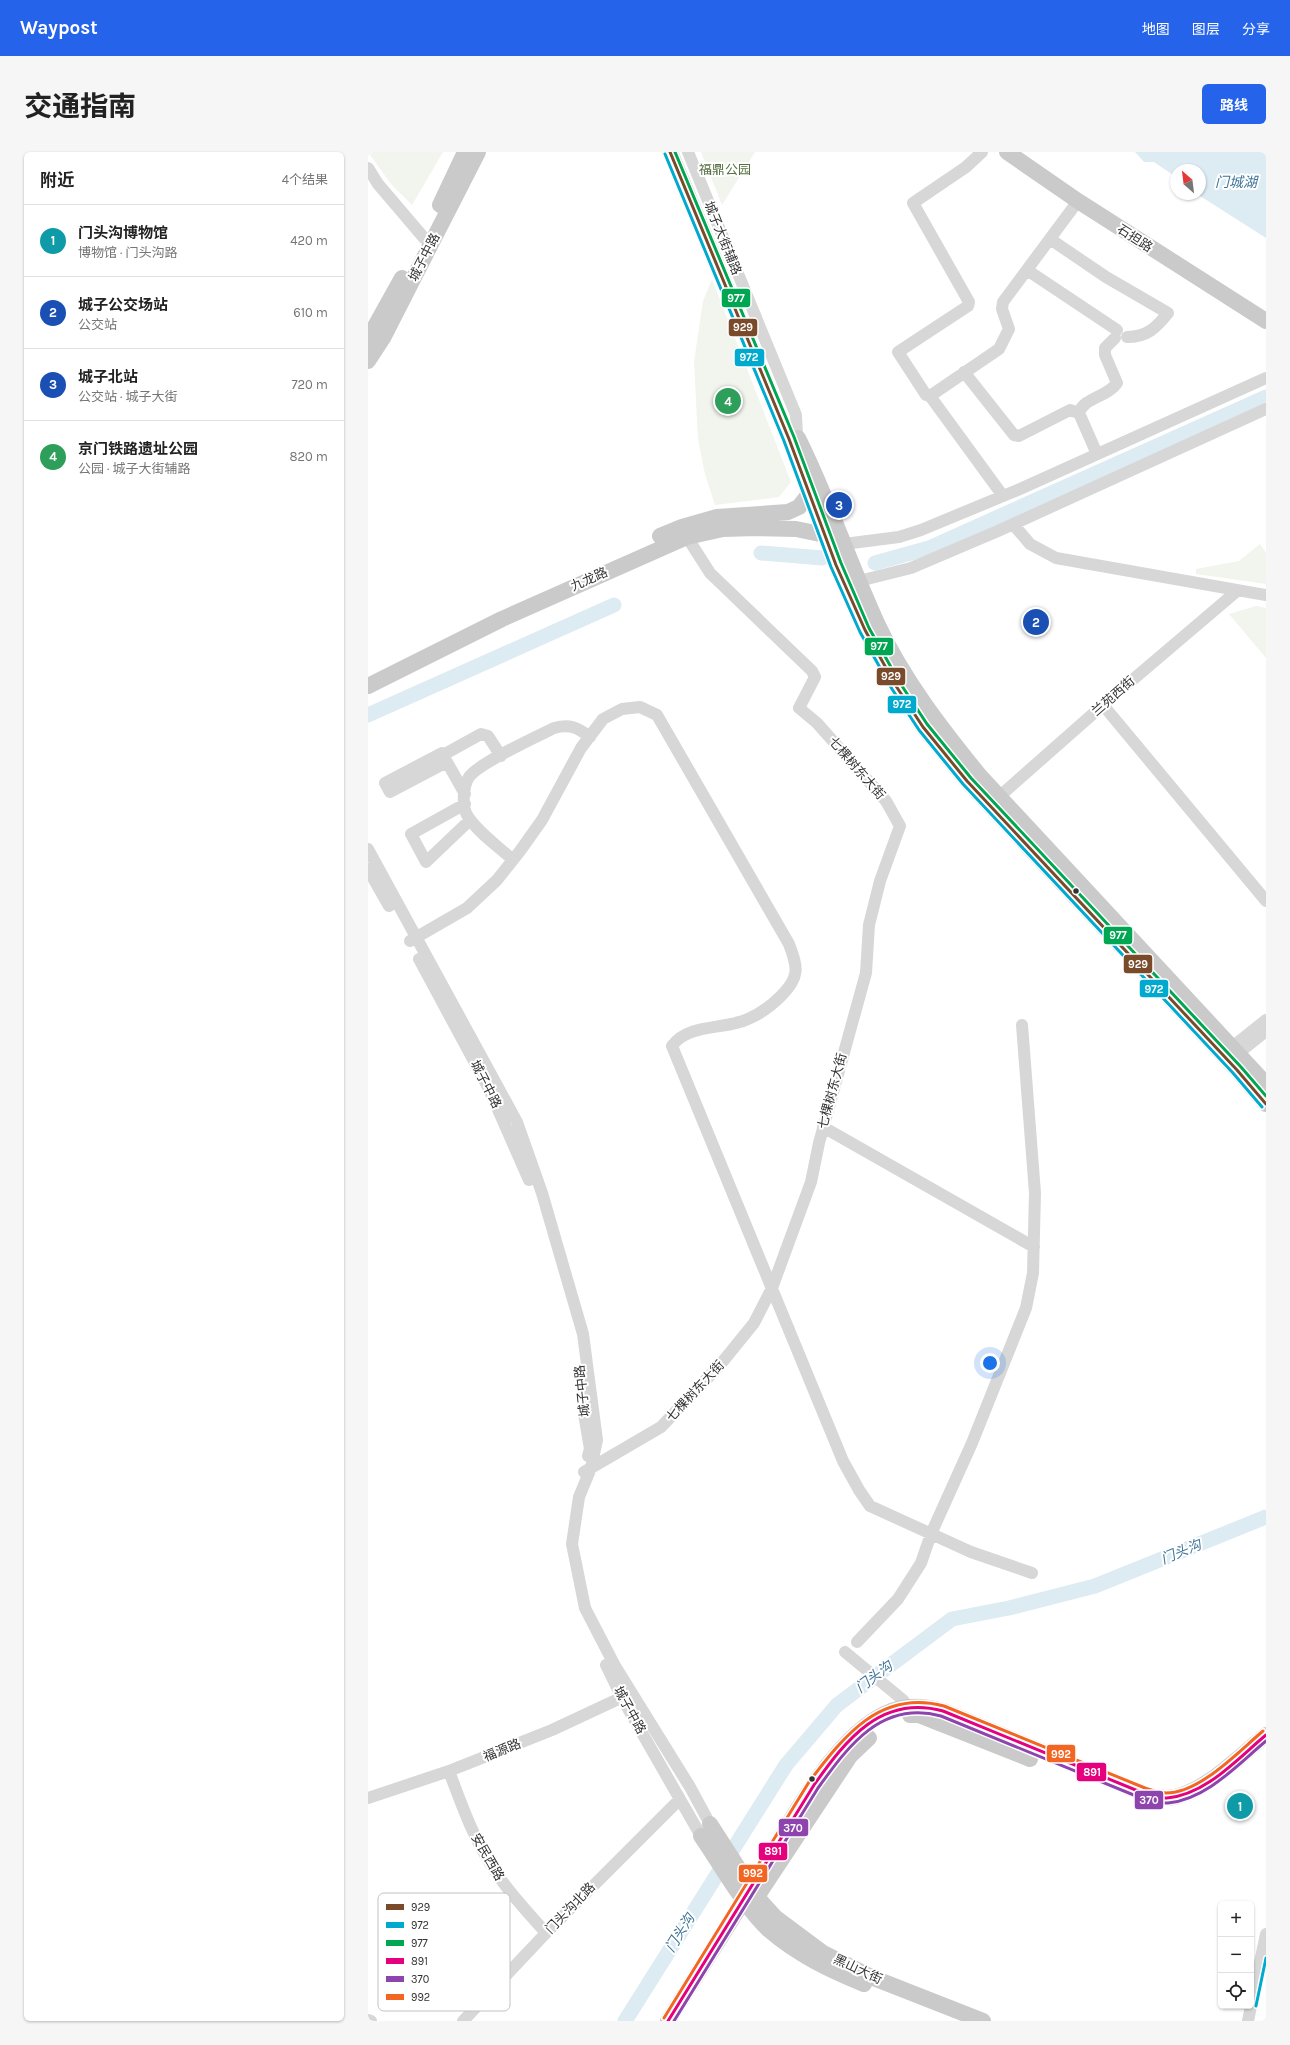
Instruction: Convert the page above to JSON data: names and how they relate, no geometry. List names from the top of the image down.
{
  "streets": {
    "main road": [
      "石担路",
      "城子中路",
      "九龙路",
      "黑山大街"
    ],
    "street": [
      "城子大街辅路",
      "兰苑西街",
      "七棵树东大街",
      "福源路",
      "安民西路",
      "门头沟北路"
    ]
  },
  "crossings": [
    ["城子中路", "七棵树东大街"],
    ["城子中路", "福源路"],
    ["城子中路", "门头沟北路"],
    ["九龙路", "七棵树东大街"],
    ["福源路", "安民西路"],
    ["安民西路", "门头沟北路"]
  ],
  "water": ["门城湖", "门头沟"],
  "parks": ["福鼎公园"],
  "lines": [
    "transit line 929",
    "transit line 977",
    "transit line 972",
    "transit line 992",
    "transit line 891",
    "transit line 370"
  ],
  "legend": [
    "929",
    "972",
    "977",
    "891",
    "370",
    "992"
  ],
  "north": "top left",
  "page": {
    "header": "Waypost",
    "nav": ["地图", "图层", "分享"],
    "title": "交通指南",
    "buttons": "路线",
    "heading": ["附近", "4个结果"],
    "list": [
      {
        "mark": "1",
        "name": "门头沟博物馆",
        "note": "博物馆 · 门头沟路",
        "value": "420 m"
      },
      {
        "mark": "2",
        "name": "城子公交场站",
        "note": "公交站",
        "value": "610 m"
      },
      {
        "mark": "3",
        "name": "城子北站",
        "note": "公交站 · 城子大街",
        "value": "720 m"
      },
      {
        "mark": "4",
        "name": "京门铁路遗址公园",
        "note": "公园 · 城子大街辅路",
        "value": "820 m"
      }
    ],
    "pins": [
      "4",
      "3",
      "2",
      "1"
    ],
    "map_buttons": ["+", "−"]
  }
}
